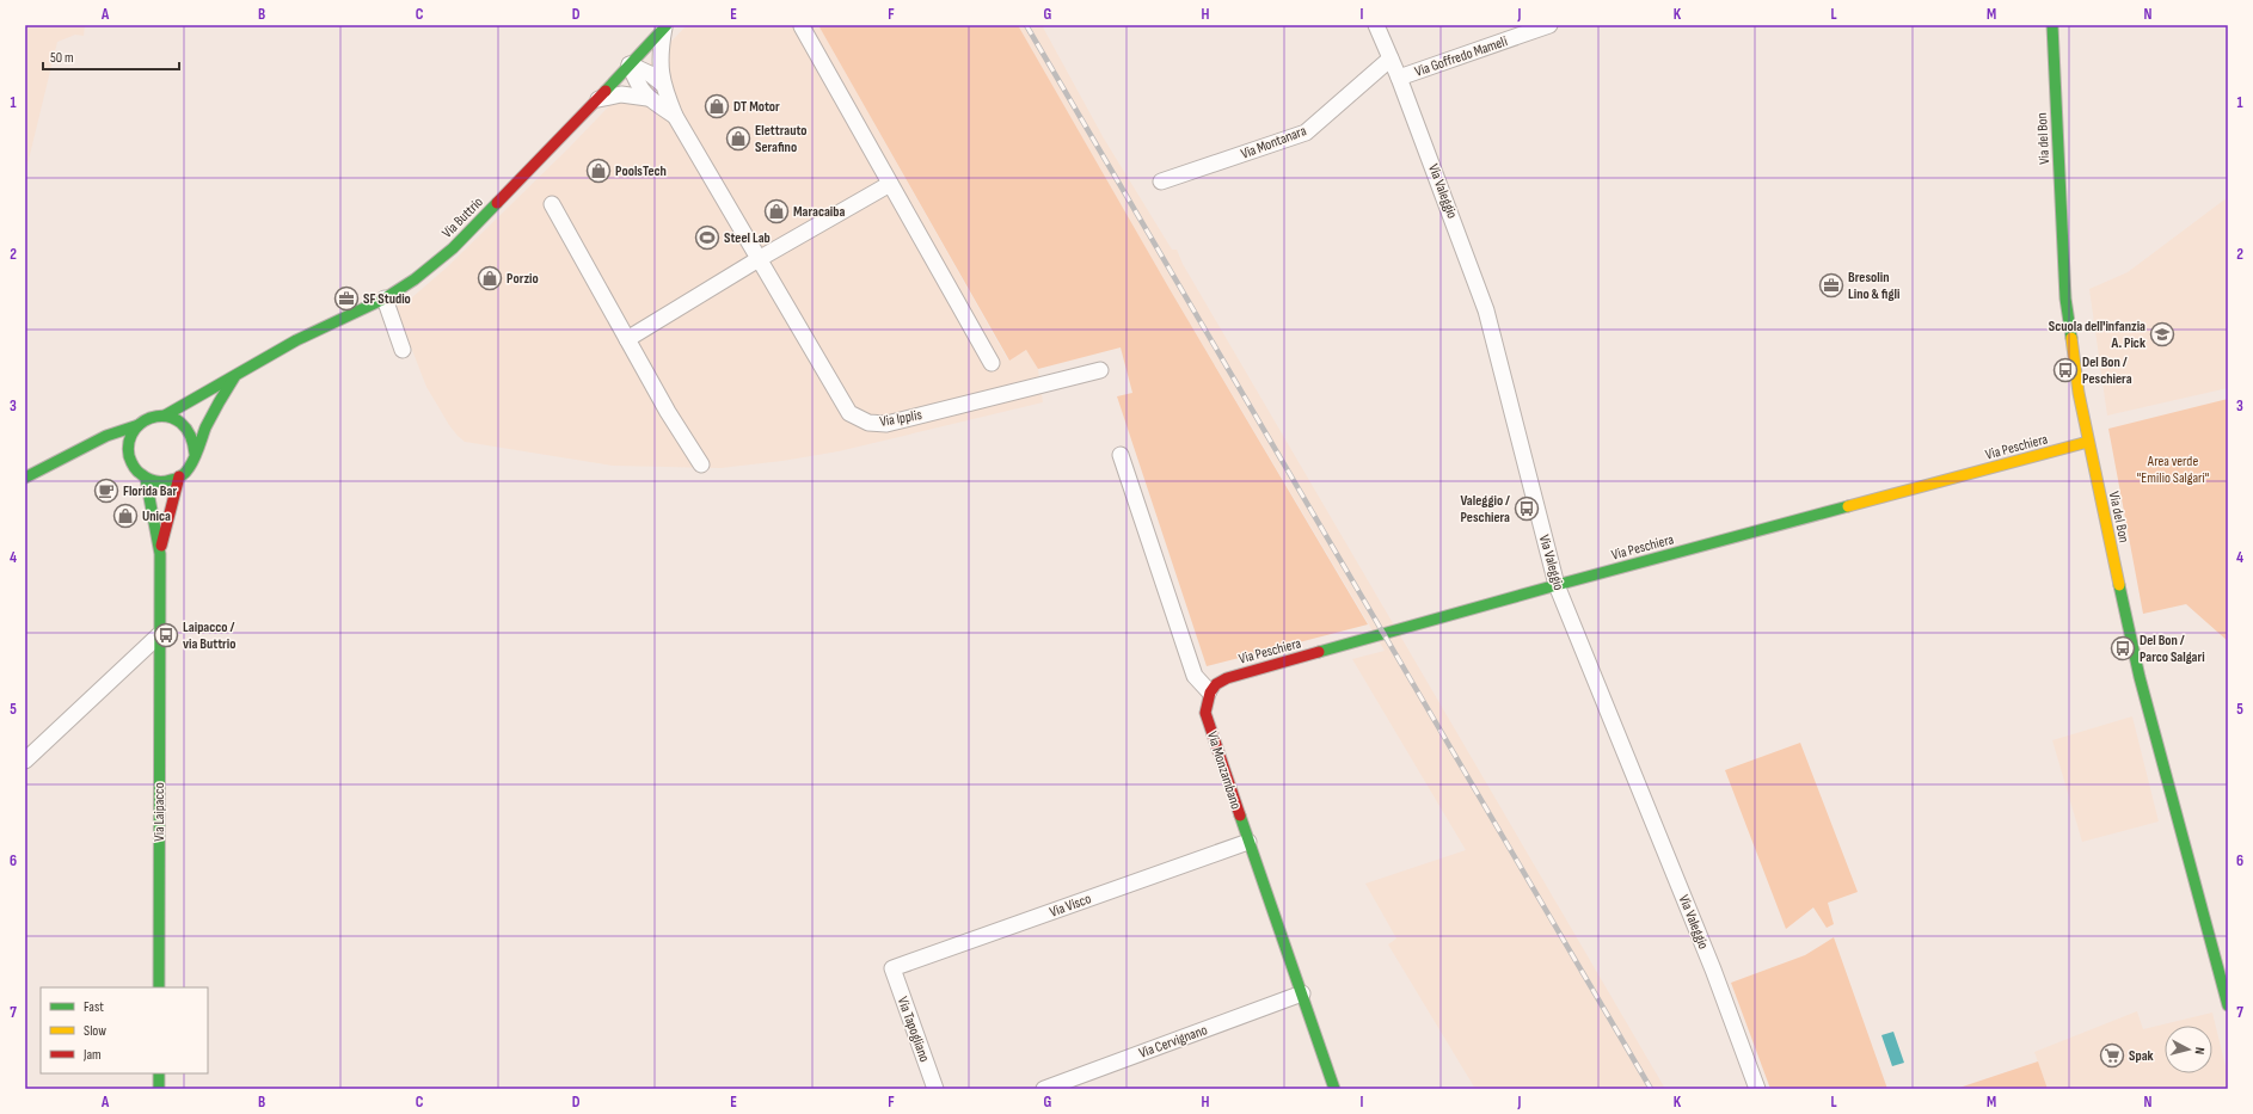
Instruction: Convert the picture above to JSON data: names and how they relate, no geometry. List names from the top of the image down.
{
  "streets": {
    "street": [
      "Via Goffredo Mameli",
      "Via del Bon",
      "Via Montanara",
      "Via Valeggio",
      "Via Buttrio",
      "Via Ipplis",
      "Via Peschiera",
      "Via Monzambano",
      "Via Laipacco",
      "Via Visco",
      "Via Tapogliano",
      "Via Cervignano"
    ]
  },
  "crossings": [
    ["Via Goffredo Mameli", "Via Valeggio"],
    ["Via del Bon", "Via Peschiera"],
    ["Via Montanara", "Via Valeggio"],
    ["Via Valeggio", "Via Peschiera"],
    ["Via Buttrio", "Via Ipplis"],
    ["Via Buttrio", "Via Laipacco"],
    ["Via Peschiera", "Via Monzambano"],
    ["Via Monzambano", "Via Visco"],
    ["Via Monzambano", "Via Cervignano"],
    ["Via Visco", "Via Tapogliano"]
  ],
  "parks": ["Area verde \"Emilio Salgari\""],
  "places": {
    "shop": [
      "DT Motor",
      "Elettrauto Serafino",
      "PoolsTech",
      "Maracaiba",
      "Porzio",
      "Unica"
    ],
    "sports": ["Steel Lab"],
    "office": ["Bresolin Lino & figli", "SF Studio"],
    "school or university": ["Scuola dell'infanzia A. Pick"],
    "bus stop": [
      "Del Bon / Peschiera",
      "Valeggio / Peschiera",
      "Laipacco / via Buttrio",
      "Del Bon / Parco Salgari"
    ],
    "cafe": ["Florida Bar"],
    "supermarket": ["Spak"]
  },
  "legend": ["Fast", "Slow", "Jam"],
  "scale_bar": "50 m",
  "north": "right",
  "grid": {
    "columns": [
      "A",
      "B",
      "C",
      "D",
      "E",
      "F",
      "G",
      "H",
      "I",
      "J",
      "K",
      "L",
      "M",
      "N"
    ],
    "rows": [
      "1",
      "2",
      "3",
      "4",
      "5",
      "6",
      "7"
    ]
  }
}
